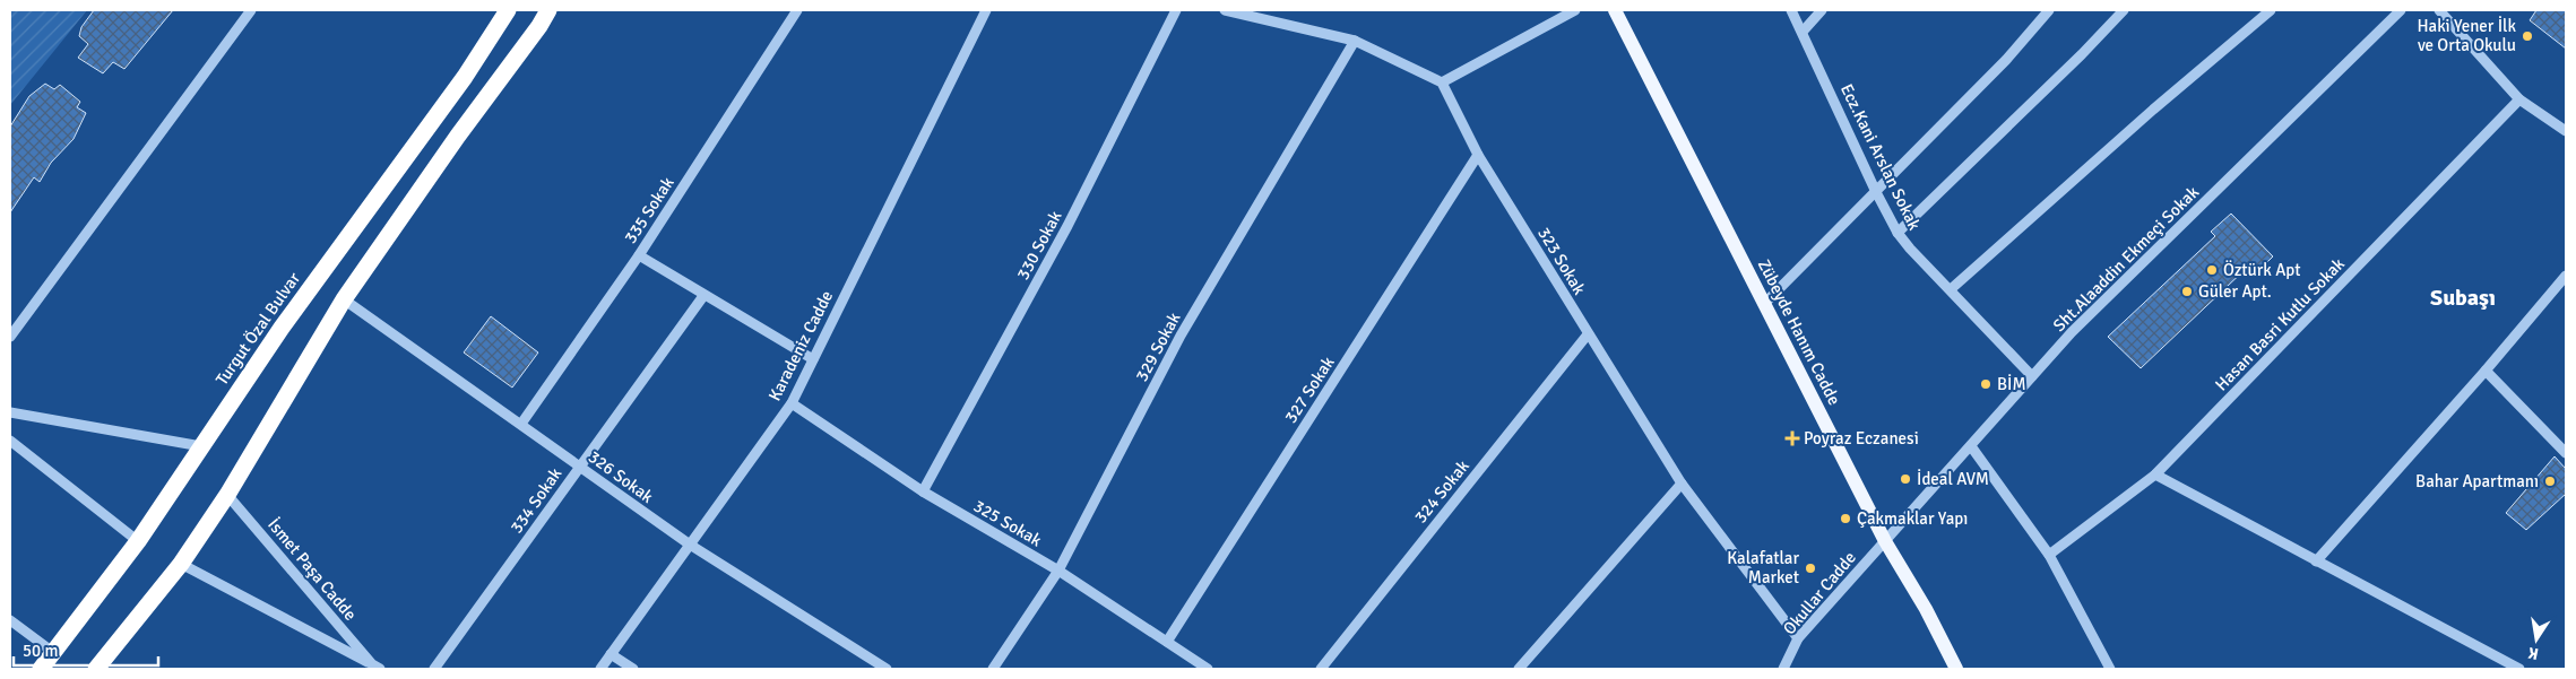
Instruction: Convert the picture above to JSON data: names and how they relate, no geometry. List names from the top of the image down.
{
  "streets": {
    "highway": ["Turgut Özal Bulvar"],
    "main road": ["Zübeyde Hanım Cadde"],
    "street": [
      "Ecz.Kani Arslan Sokak",
      "335 Sokak",
      "330 Sokak",
      "Sht.Alaaddin Ekmeçi Sokak",
      "323 Sokak",
      "Hasan Basri Kutlu Sokak",
      "Karadeniz Cadde",
      "329 Sokak",
      "327 Sokak",
      "326 Sokak",
      "324 Sokak",
      "334 Sokak",
      "325 Sokak",
      "İsmet Paşa Cadde",
      "Okullar Cadde"
    ]
  },
  "crossings": [
    ["Ecz.Kani Arslan Sokak", "Sht.Alaaddin Ekmeçi Sokak"],
    ["335 Sokak", "326 Sokak"],
    ["330 Sokak", "325 Sokak"],
    ["Sht.Alaaddin Ekmeçi Sokak", "Zübeyde Hanım Cadde"],
    ["Sht.Alaaddin Ekmeçi Sokak", "Okullar Cadde"],
    ["323 Sokak", "327 Sokak"],
    ["323 Sokak", "324 Sokak"],
    ["323 Sokak", "Okullar Cadde"],
    ["Zübeyde Hanım Cadde", "Okullar Cadde"],
    ["Karadeniz Cadde", "326 Sokak"],
    ["Karadeniz Cadde", "325 Sokak"],
    ["329 Sokak", "325 Sokak"],
    ["327 Sokak", "325 Sokak"],
    ["326 Sokak", "334 Sokak"]
  ],
  "districts": ["Subaşı"],
  "places": {
    "other": [
      "Haki Yener İlk ve Orta Okulu",
      "Öztürk Apt",
      "Güler Apt.",
      "BİM",
      "İdeal AVM",
      "Bahar Apartmanı",
      "Çakmaklar Yapı",
      "Kalafatlar Market"
    ],
    "health": ["Poyraz Eczanesi"]
  },
  "scale_bar": "50 m",
  "north": "bottom"
}
